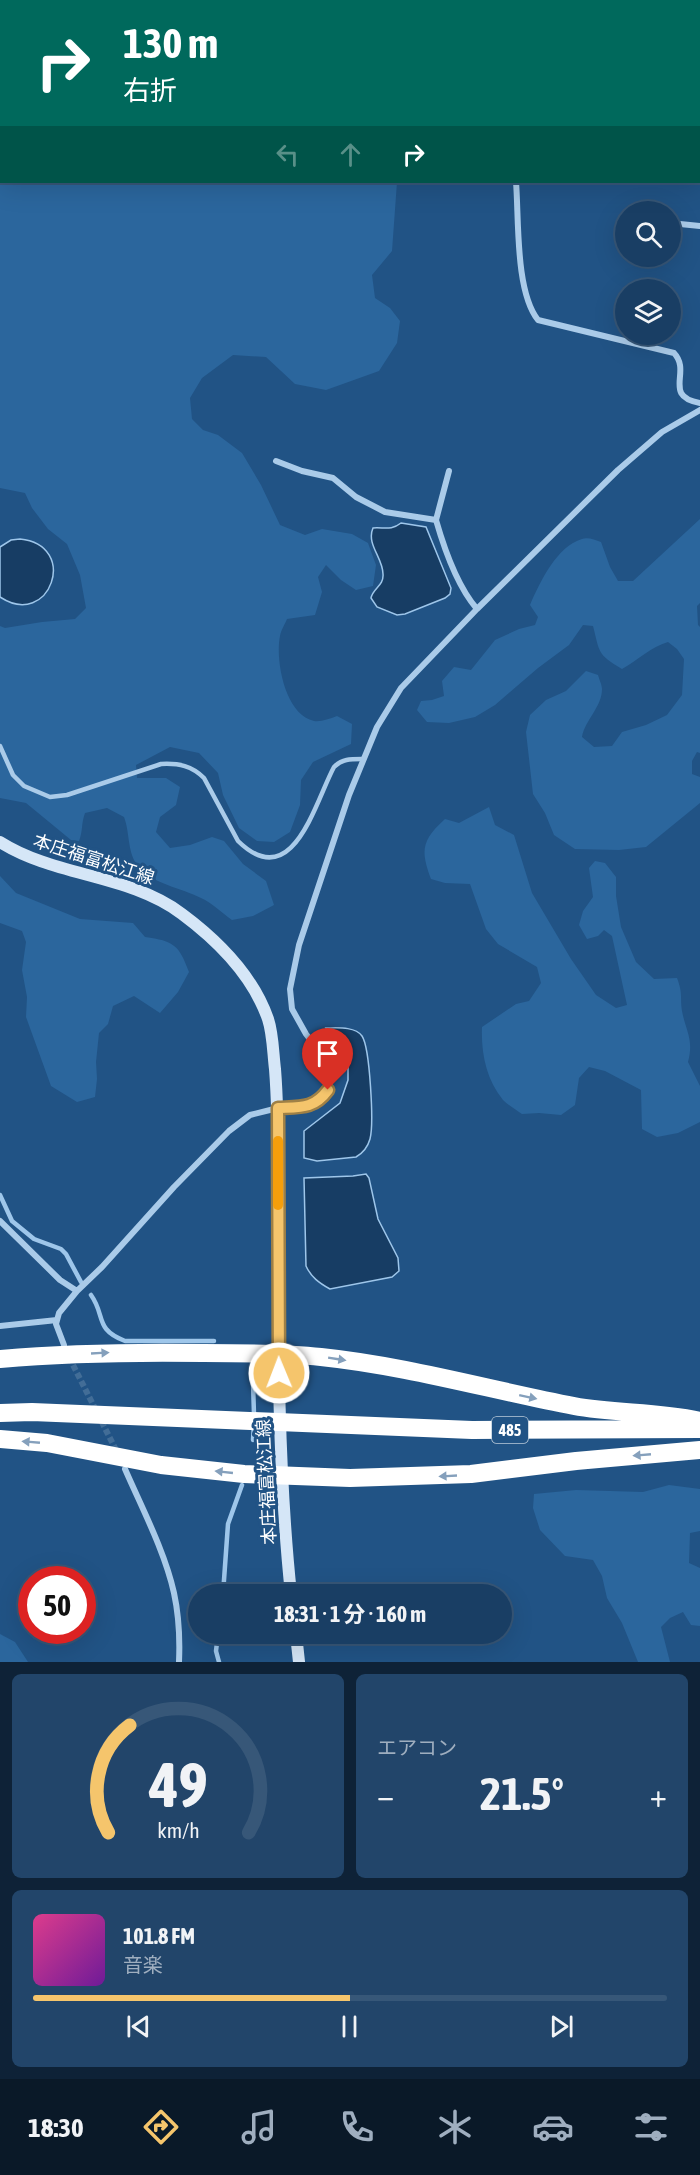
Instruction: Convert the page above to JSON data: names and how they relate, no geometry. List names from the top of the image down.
{
  "streets": {
    "highway": ["485"],
    "main road": ["本庄福富松江線"]
  },
  "page": {
    "turn": ["130 m", "右折"],
    "limit": "50",
    "trip": "18:31 · 1 分 · 160 m",
    "tile": "エアコン",
    "heat": ["−", "21.5°", "+"],
    "song": ["101.8 FM", "音楽"],
    "tabs": "18:30",
    "gauge": ["49", "km/h"]
  }
}
